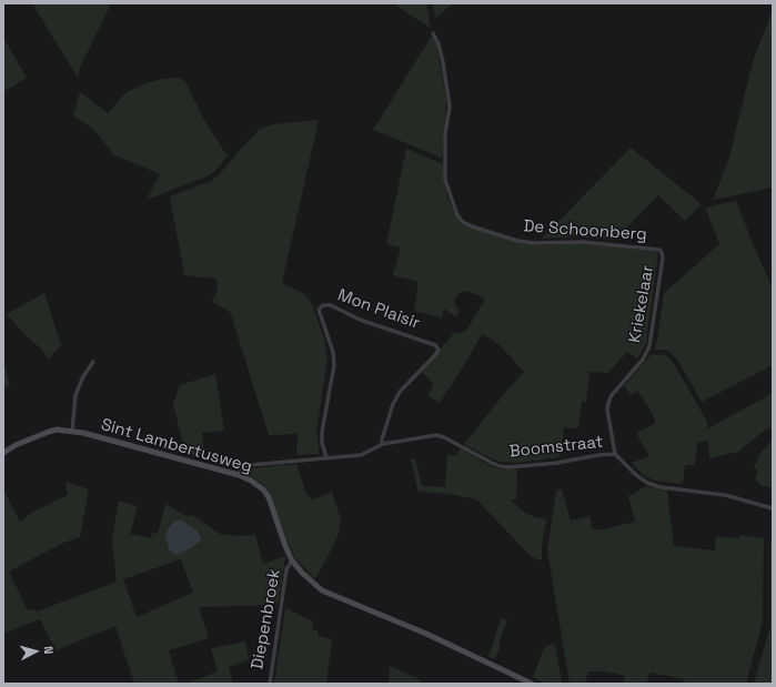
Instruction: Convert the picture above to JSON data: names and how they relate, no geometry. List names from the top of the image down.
{
  "streets": {
    "street": [
      "De Schoonberg",
      "Kriekelaar",
      "Mon Plaisir",
      "Sint Lambertusweg",
      "Boomstraat",
      "Diepenbroek"
    ]
  },
  "crossings": [
    ["De Schoonberg", "Kriekelaar"],
    ["Kriekelaar", "Boomstraat"],
    ["Mon Plaisir", "Boomstraat"],
    ["Sint Lambertusweg", "Boomstraat"],
    ["Sint Lambertusweg", "Diepenbroek"]
  ],
  "north": "right"
}
